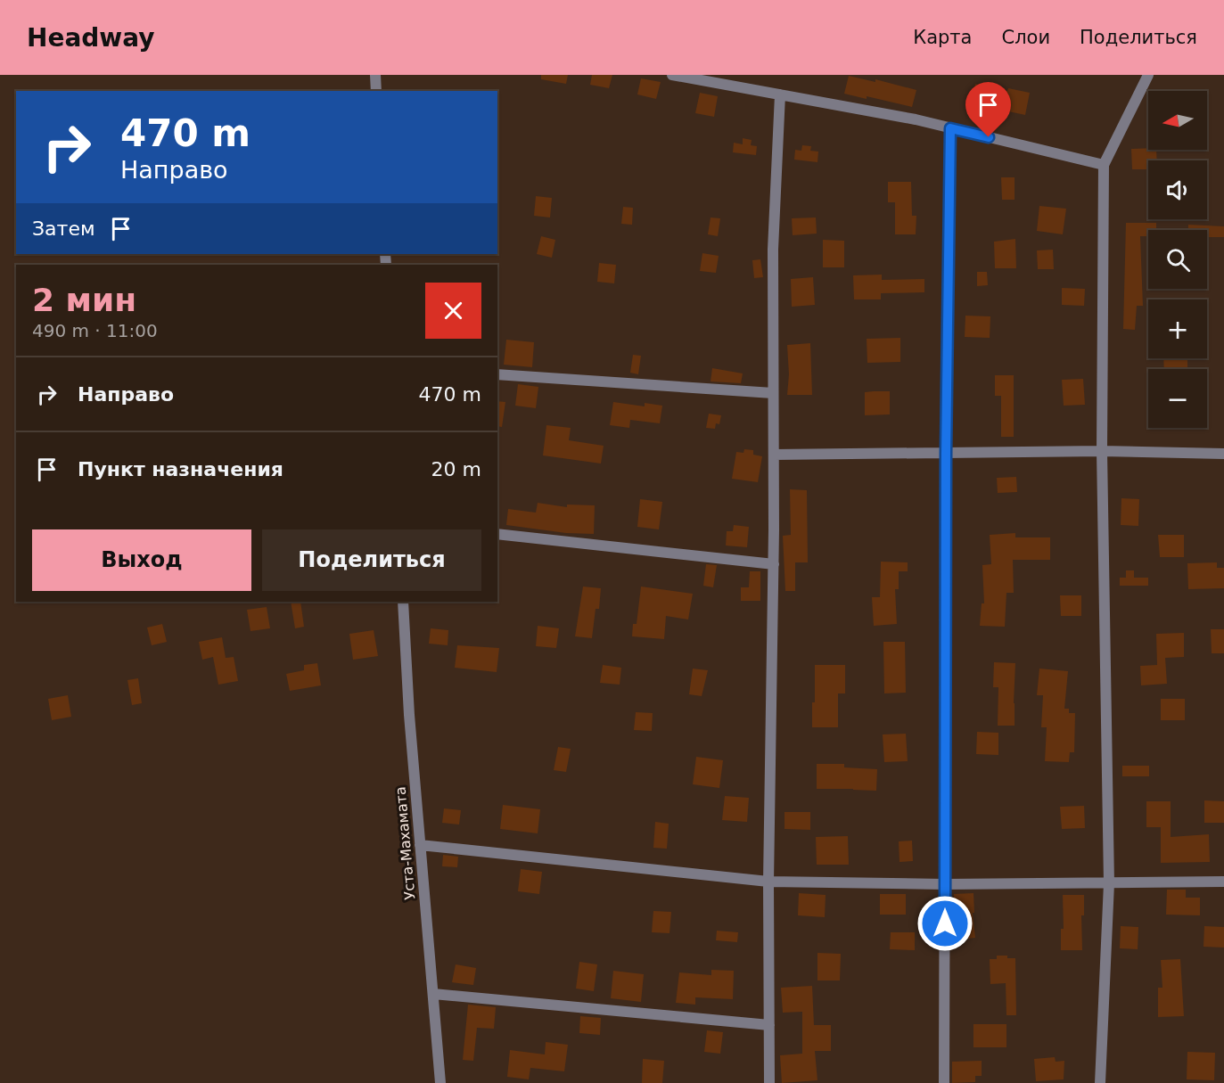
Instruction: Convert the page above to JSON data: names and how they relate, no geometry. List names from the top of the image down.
{
  "streets": {
    "street": ["Уста-Махамата"]
  },
  "north": "left",
  "page": {
    "header": "Headway",
    "nav": ["Карта", "Слои", "Поделиться"],
    "map_buttons": ["+", "−"],
    "turn": ["470 m", "Направо"],
    "then": "Затем",
    "heading": ["2 мин", "490 m · 11:00"],
    "list": [
      {
        "name": "Направо",
        "value": "470 m"
      },
      {
        "name": "Пункт назначения",
        "value": "20 m"
      }
    ],
    "buttons": ["Выход", "Поделиться"]
  }
}
